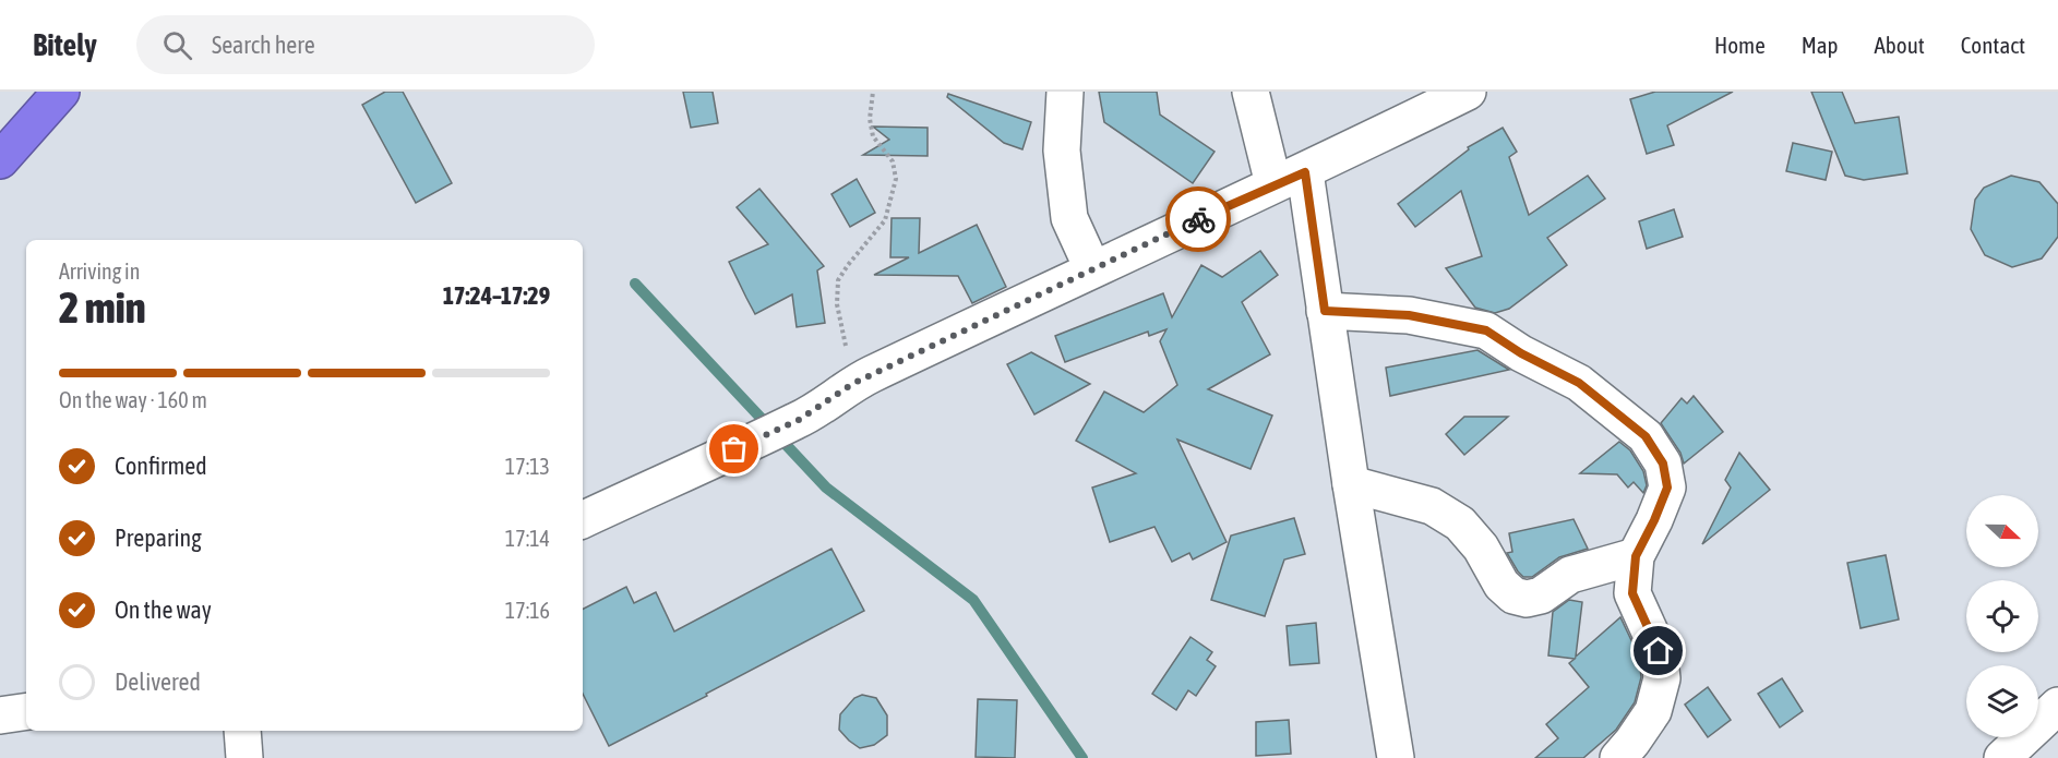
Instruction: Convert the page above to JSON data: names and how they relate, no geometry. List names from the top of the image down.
{
  "north": "right",
  "page": {
    "header": "Bitely",
    "search": "Search here",
    "nav": [
      "Home",
      "Map",
      "About",
      "Contact"
    ],
    "heading": ["2 min", "Arriving in", "17:24–17:29"],
    "bar": "On the way · 160 m",
    "list": [
      ["Confirmed", "17:13"],
      ["Preparing", "17:14"],
      ["On the way", "17:16"],
      "Delivered"
    ]
  }
}
